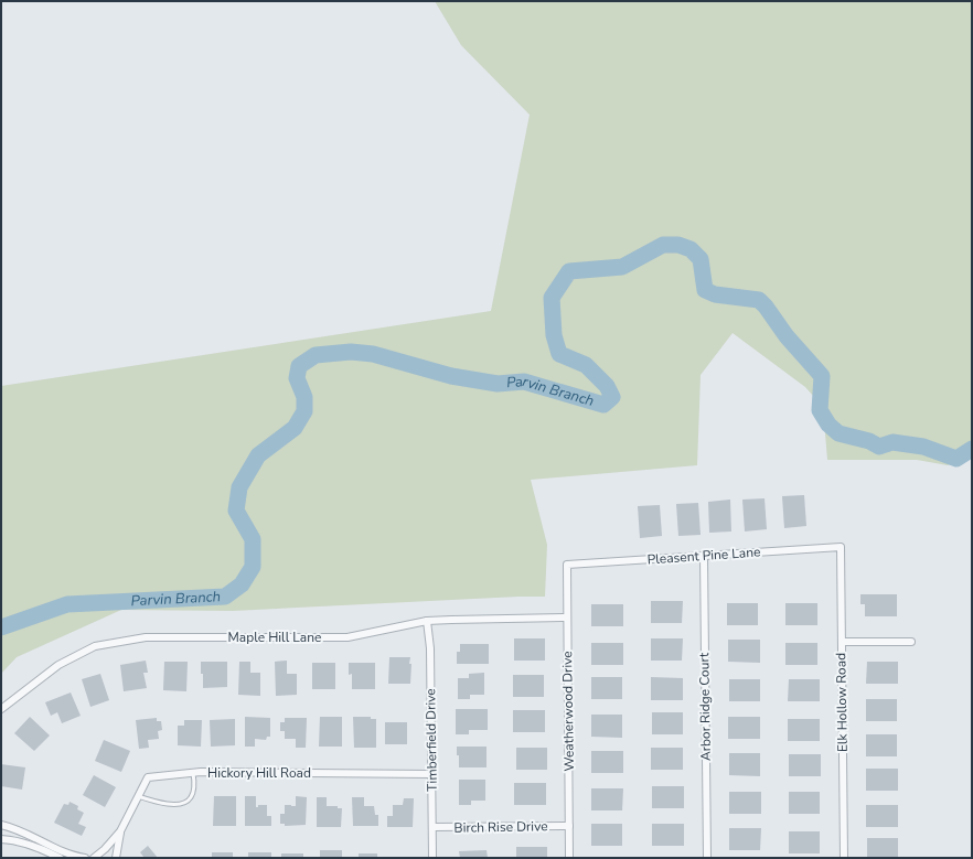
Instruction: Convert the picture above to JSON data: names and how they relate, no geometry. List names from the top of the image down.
{
  "streets": {
    "street": [
      "Pleasent Pine Lane",
      "Maple Hill Lane",
      "Elk Hollow Road",
      "Arbor Ridge Court",
      "Weatherwood Drive",
      "Timberfield Drive",
      "Hickory Hill Road",
      "Birch Rise Drive"
    ]
  },
  "crossings": [
    ["Pleasent Pine Lane", "Elk Hollow Road"],
    ["Pleasent Pine Lane", "Arbor Ridge Court"],
    ["Pleasent Pine Lane", "Weatherwood Drive"],
    ["Maple Hill Lane", "Weatherwood Drive"],
    ["Maple Hill Lane", "Timberfield Drive"],
    ["Weatherwood Drive", "Birch Rise Drive"],
    ["Timberfield Drive", "Hickory Hill Road"],
    ["Timberfield Drive", "Birch Rise Drive"]
  ],
  "water": ["Parvin Branch"]
}
